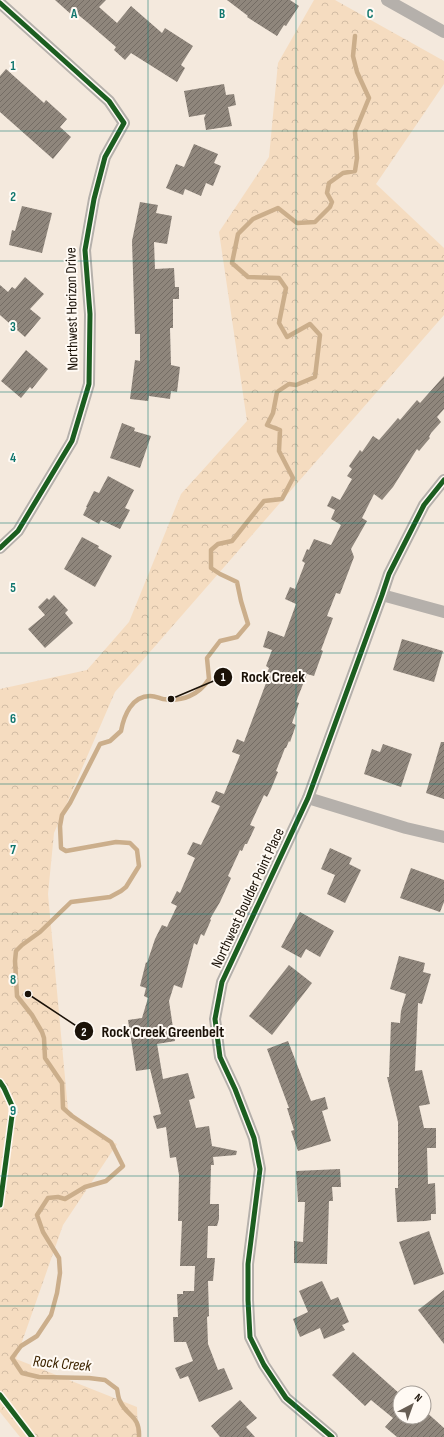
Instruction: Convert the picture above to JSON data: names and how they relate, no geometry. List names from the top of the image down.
{
  "streets": {
    "street": ["Northwest Horizon Drive", "Northwest Boulder Point Place"]
  },
  "water": ["Rock Creek"],
  "places": ["Rock Creek", "Rock Creek Greenbelt"],
  "north": "top right",
  "grid": {
    "columns": ["A", "B", "C"],
    "rows": [
      "1",
      "2",
      "3",
      "4",
      "5",
      "6",
      "7",
      "8",
      "9"
    ]
  }
}
